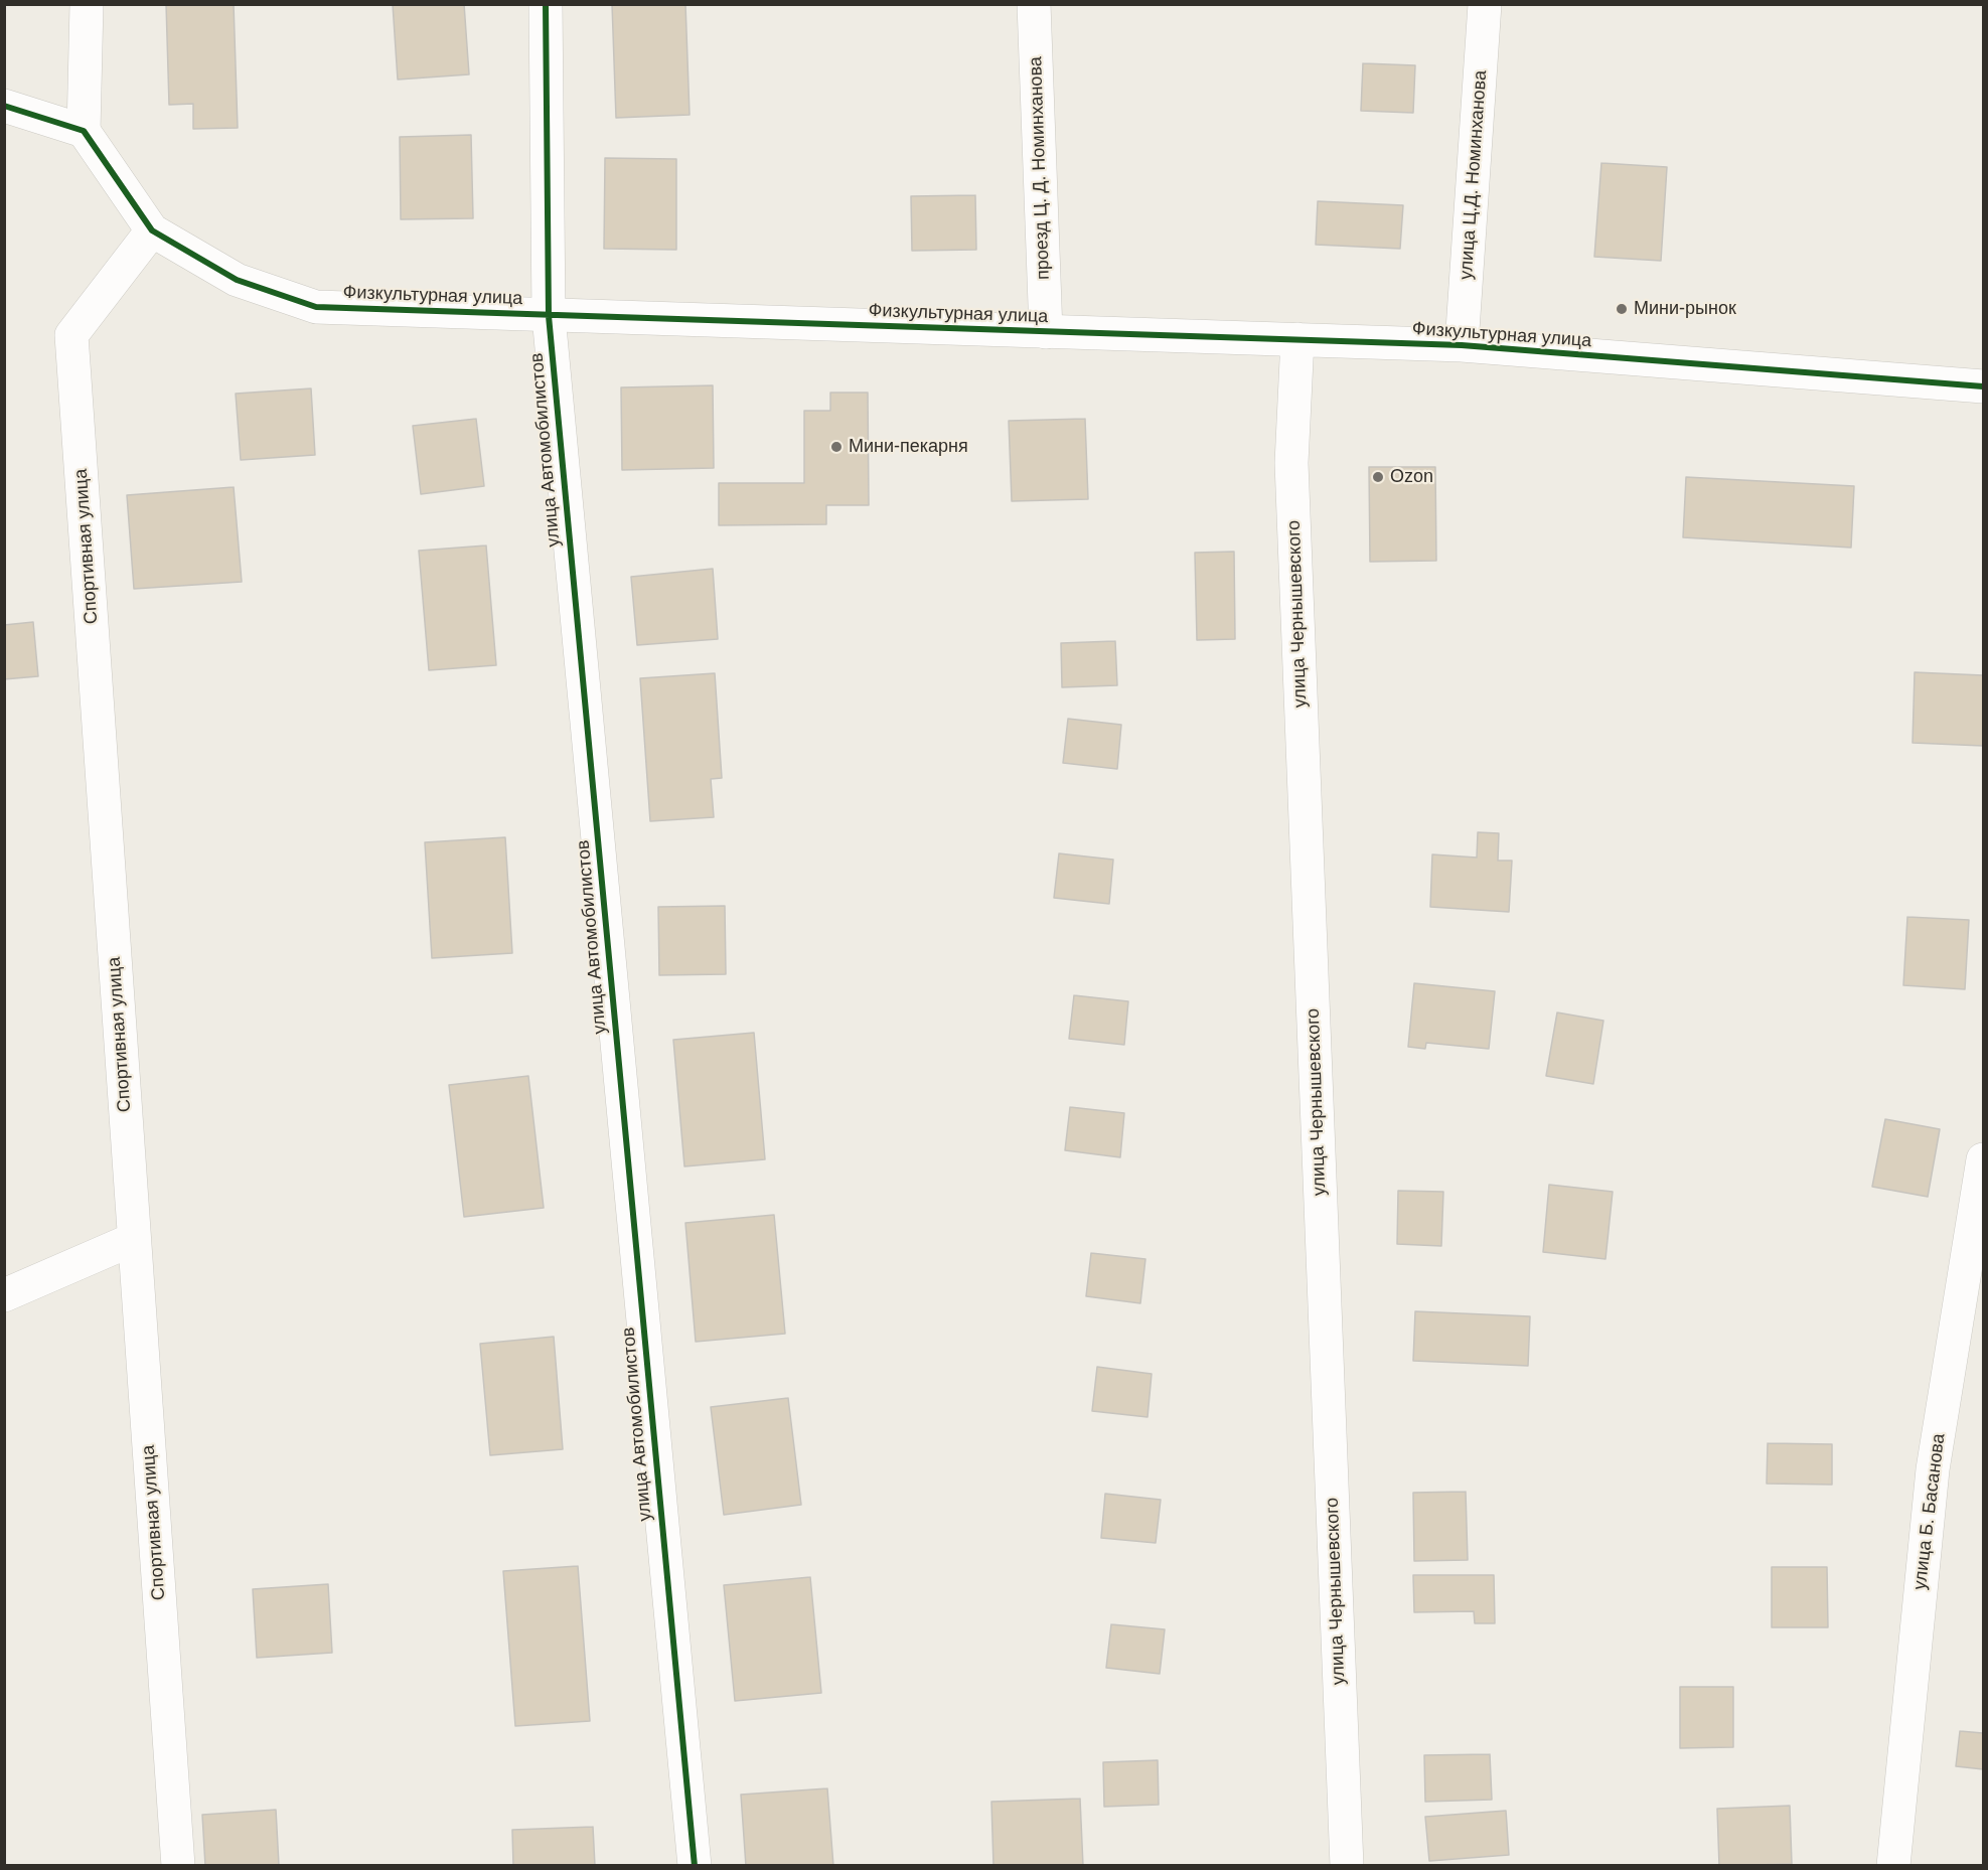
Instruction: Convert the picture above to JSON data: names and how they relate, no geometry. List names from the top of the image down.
{
  "streets": {
    "street": [
      "проезд Ц. Д. Номинханова",
      "улица Ц.Д. Номинханова",
      "Физкультурная улица",
      "улица Автомобилистов",
      "Спортивная улица",
      "улица Чернышевского",
      "улица Б. Басанова"
    ]
  },
  "crossings": [
    ["проезд Ц. Д. Номинханова", "Физкультурная улица"],
    ["улица Ц.Д. Номинханова", "Физкультурная улица"],
    ["Физкультурная улица", "улица Автомобилистов"],
    ["Физкультурная улица", "Спортивная улица"],
    ["Физкультурная улица", "улица Чернышевского"]
  ],
  "places": ["Мини-рынок", "Мини-пекарня", "Ozon"]
}
